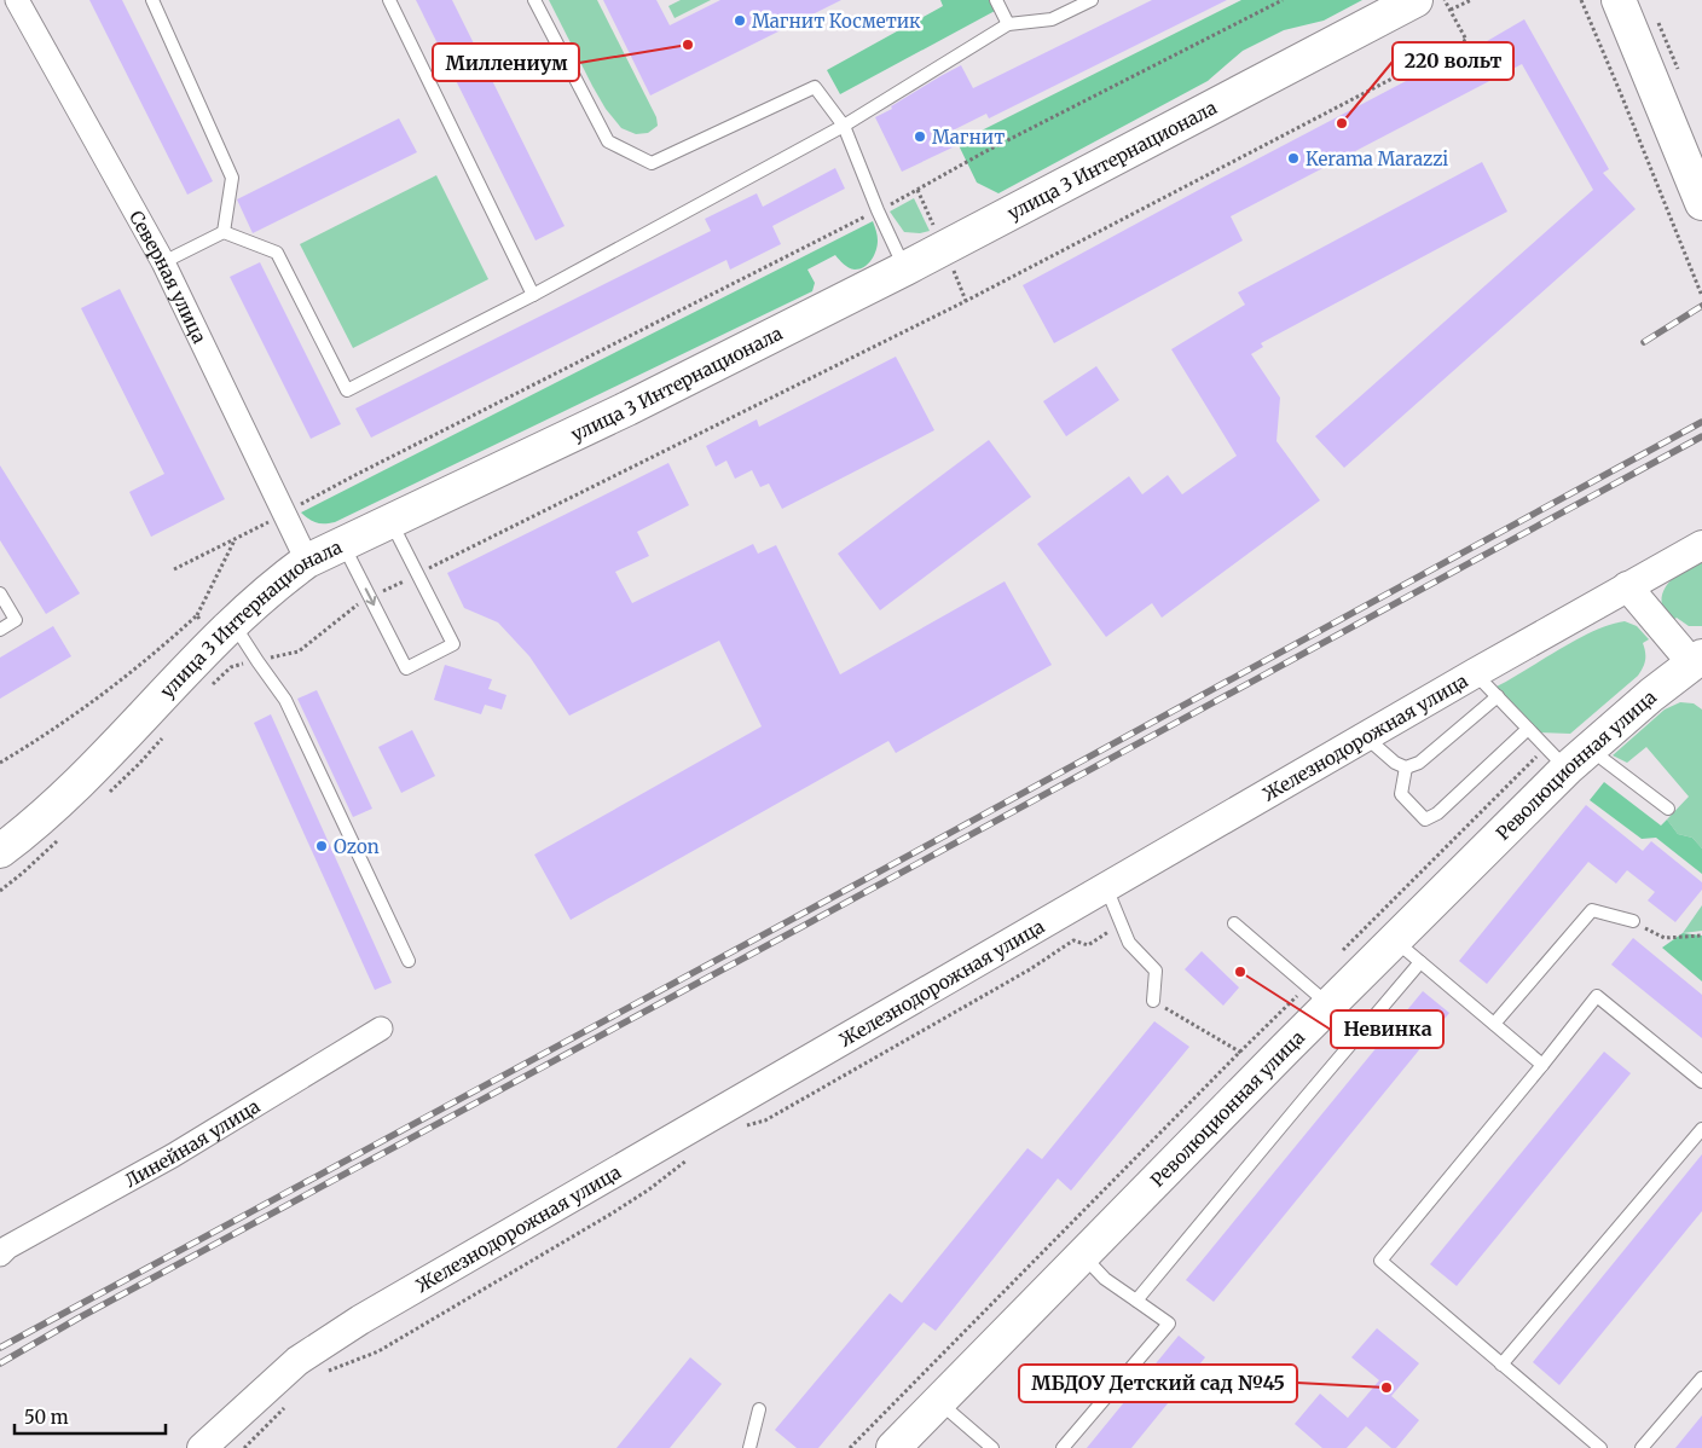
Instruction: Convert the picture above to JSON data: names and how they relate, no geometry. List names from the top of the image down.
{
  "streets": {
    "main road": ["улица 3 Интернационала", "Революционная улица"],
    "street": ["Северная улица", "Железнодорожная улица", "Линейная улица"]
  },
  "crossings": [
    ["улица 3 Интернационала", "Северная улица"]
  ],
  "places": [
    "Магнит Косметик",
    "Миллениум",
    "220 вольт",
    "Магнит",
    "Kerama Marazzi",
    "Ozon",
    "Невинка",
    "МБДОУ Детский сад №45"
  ],
  "scale_bar": "50 m"
}
